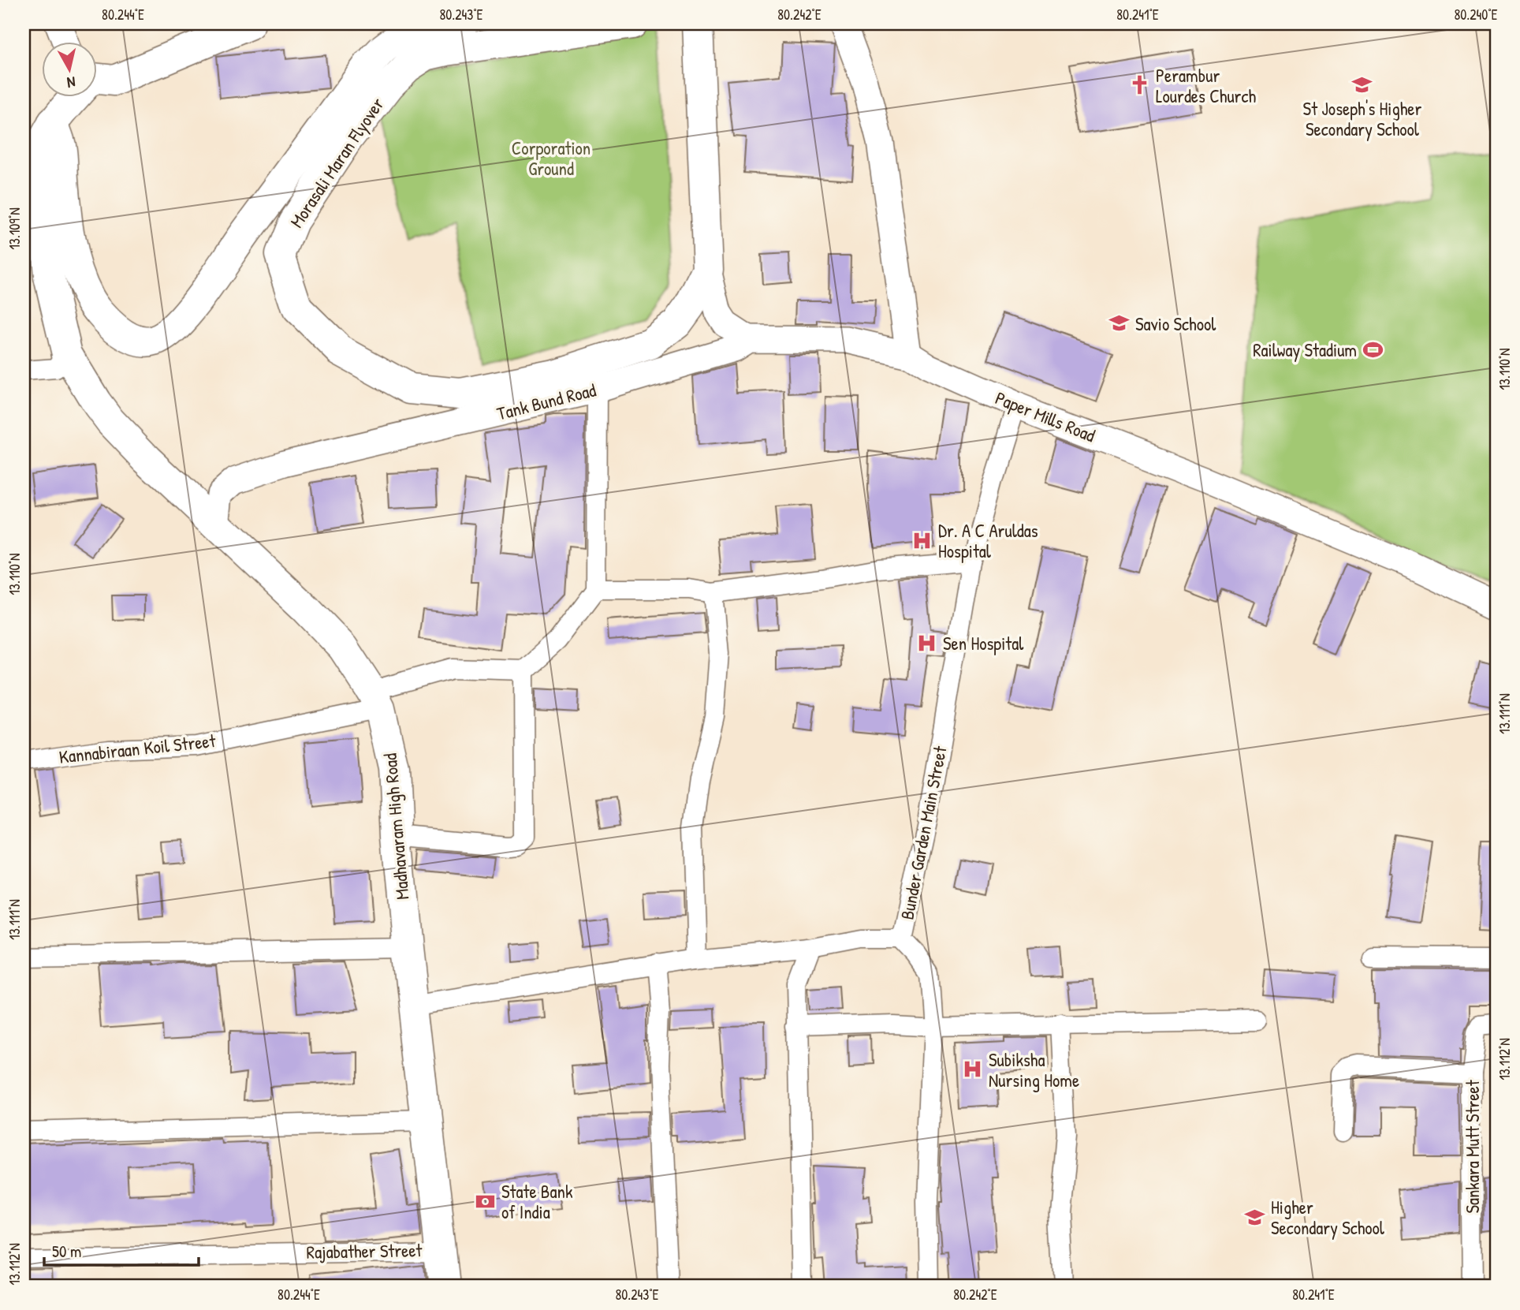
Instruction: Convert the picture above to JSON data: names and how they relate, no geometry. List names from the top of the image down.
{
  "streets": {
    "main road": [
      "Morasali Maran Flyover",
      "Tank Bund Road",
      "Paper Mills Road",
      "Madhavaram High Road"
    ],
    "street": [
      "Kannabiraan Koil Street",
      "Bunder Garden Main Street",
      "Sankara Mutt Street",
      "Rajabather Street"
    ]
  },
  "crossings": [
    ["Tank Bund Road", "Paper Mills Road"],
    ["Tank Bund Road", "Madhavaram High Road"],
    ["Paper Mills Road", "Bunder Garden Main Street"],
    ["Kannabiraan Koil Street", "Madhavaram High Road"],
    ["Madhavaram High Road", "Bunder Garden Main Street"],
    ["Madhavaram High Road", "Rajabather Street"]
  ],
  "parks": ["Corporation Ground"],
  "places": {
    "school or university": ["St Joseph's Higher Secondary School", "Savio School", "Higher Secondary School"],
    "church": ["Perambur Lourdes Church"],
    "sports": ["Railway Stadium"],
    "hospital": ["Dr. A C Aruldas Hospital", "Sen Hospital", "Subiksha Nursing Home"],
    "bank": ["State Bank of India"]
  },
  "scale_bar": "50 m",
  "north": "bottom",
  "coordinates": [
    "80.244°E",
    "80.243°E",
    "80.242°E",
    "80.241°E",
    "80.240°E",
    "13.109°N",
    "13.110°N",
    "13.111°N",
    "13.112°N"
  ]
}
